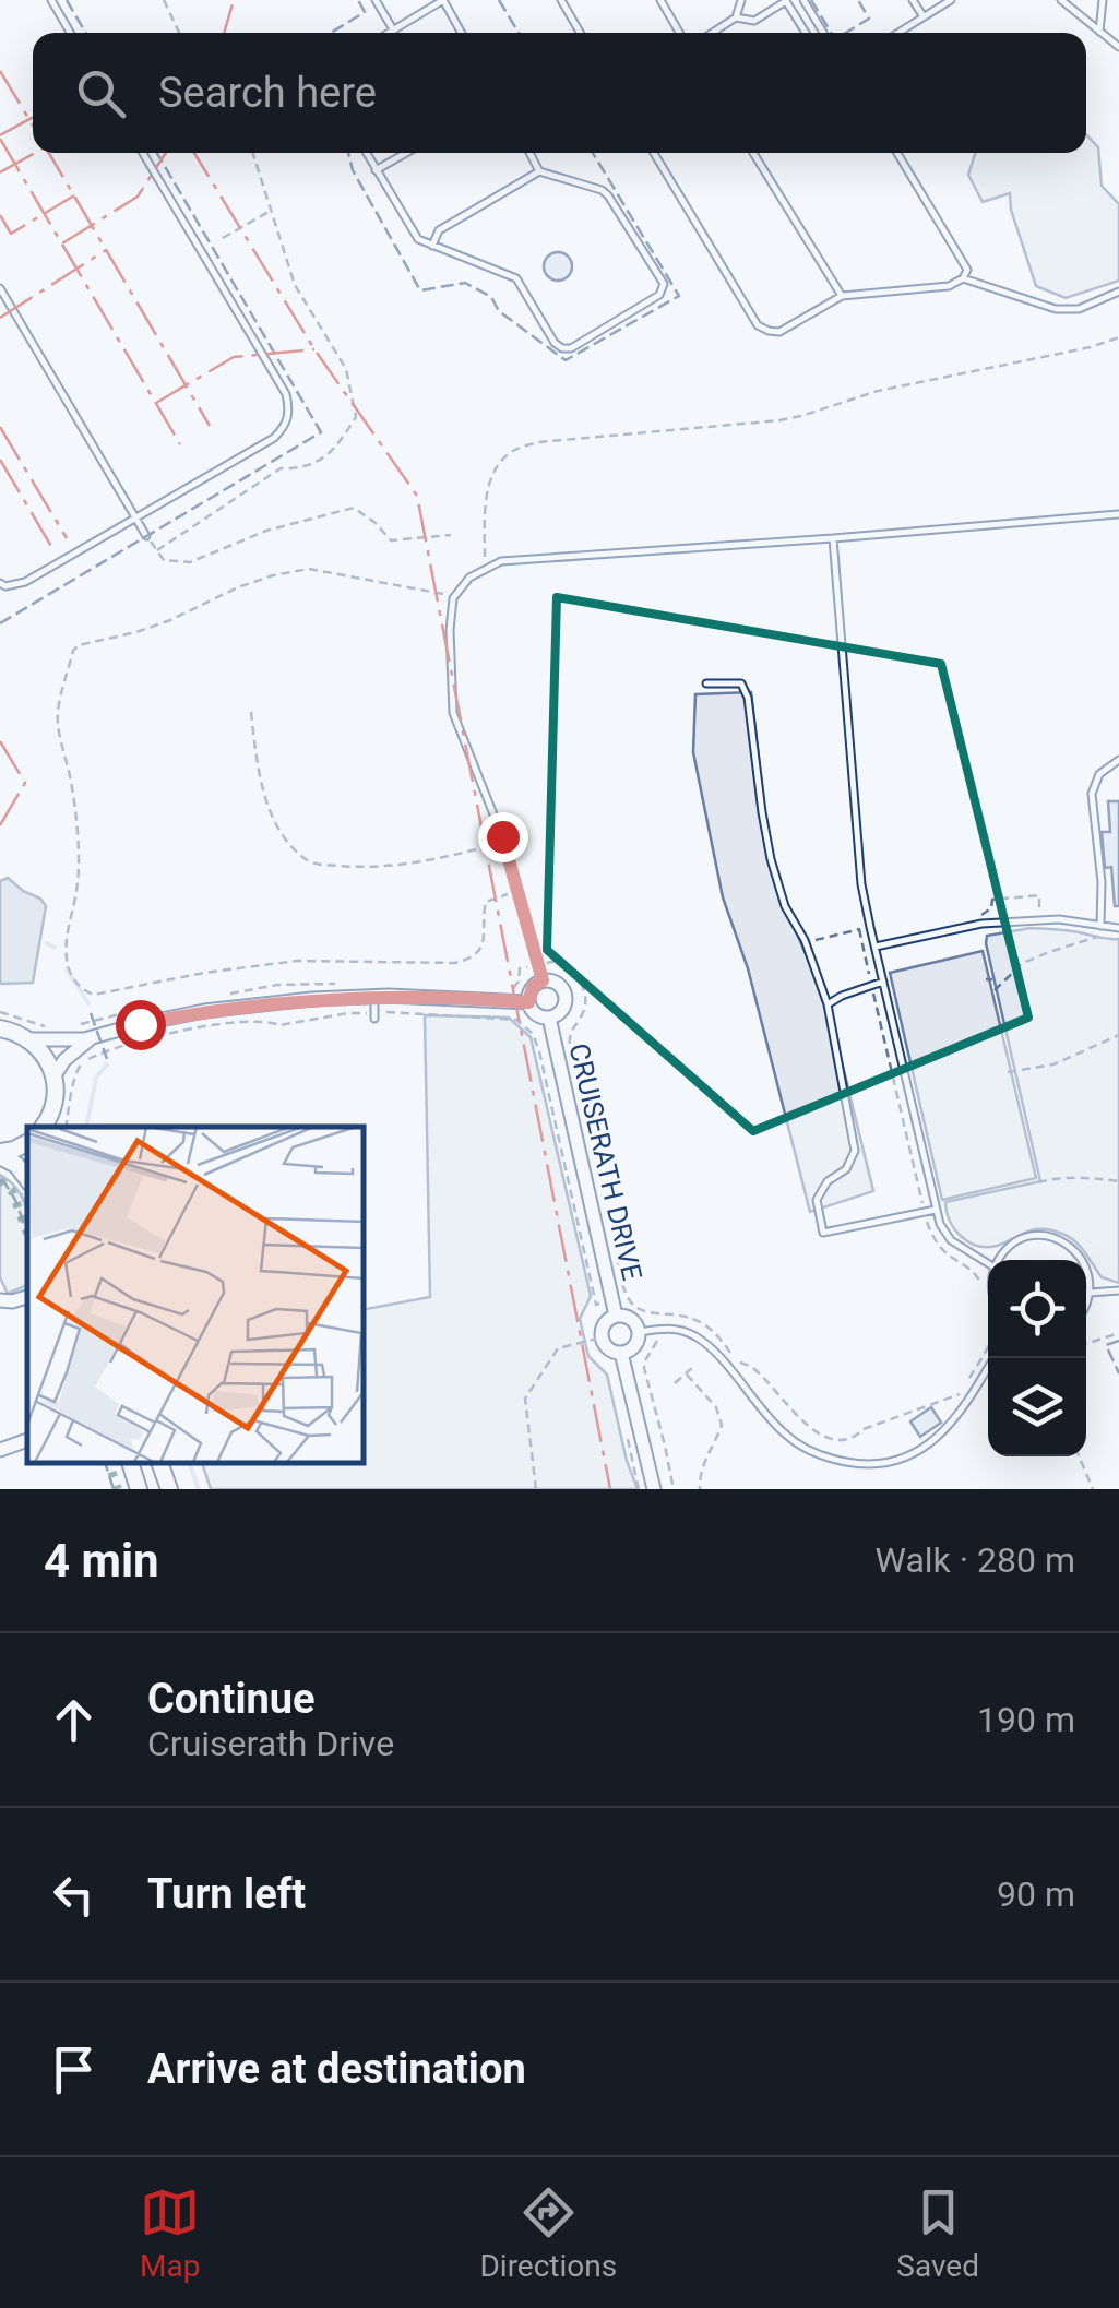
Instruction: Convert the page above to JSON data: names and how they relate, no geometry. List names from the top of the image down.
{
  "streets": {
    "street": ["CRUISERATH DRIVE"]
  },
  "page": {
    "search": "Search here",
    "heading": ["4 min", "Walk · 280 m"],
    "list": [
      ["Continue", "Cruiserath Drive", "190 m"],
      ["Turn left", "90 m"],
      "Arrive at destination"
    ],
    "nav": ["Map", "Directions", "Saved"]
  }
}
